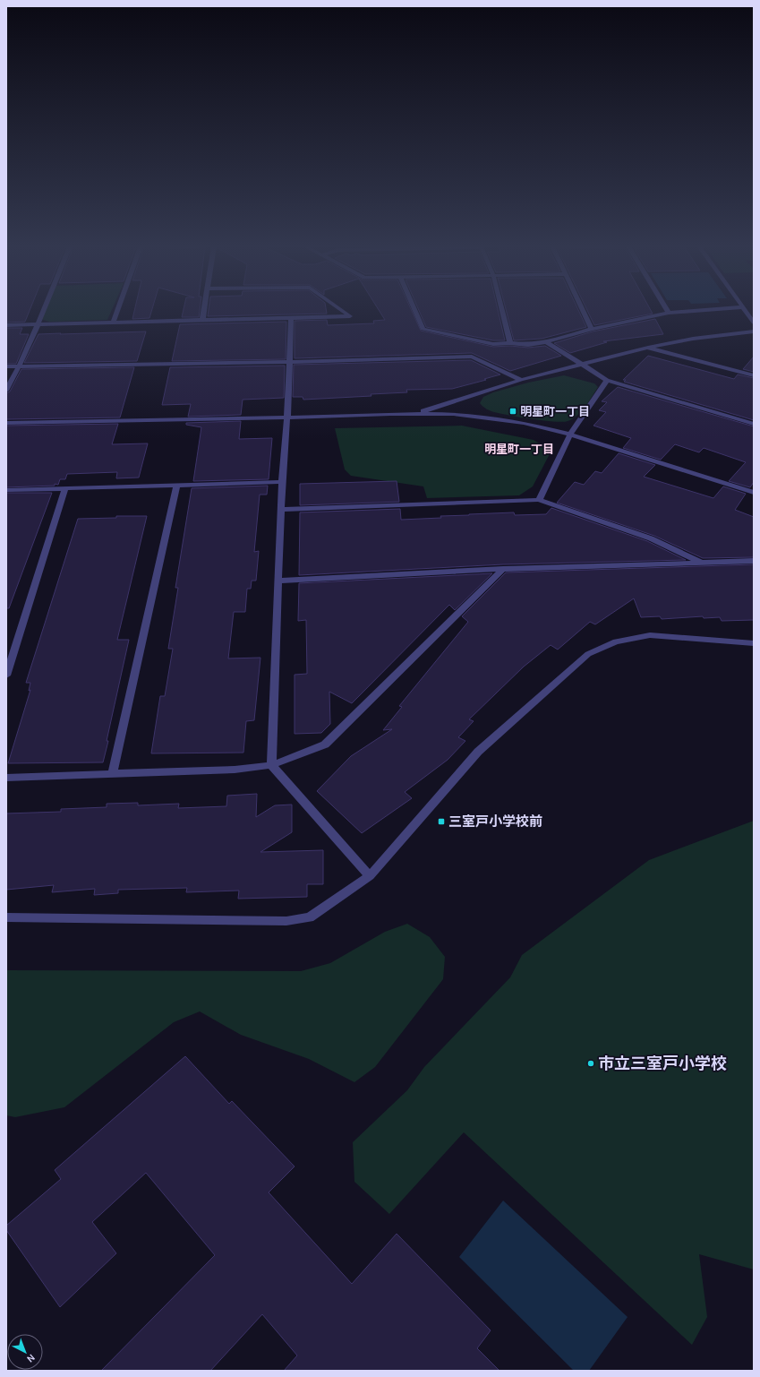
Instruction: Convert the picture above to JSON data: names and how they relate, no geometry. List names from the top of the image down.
{
  "districts": ["明星町一丁目"],
  "places": {
    "transit": ["明星町一丁目", "三室戸小学校前"],
    "other": ["市立三室戸小学校"]
  },
  "north": "bottom right"
}
